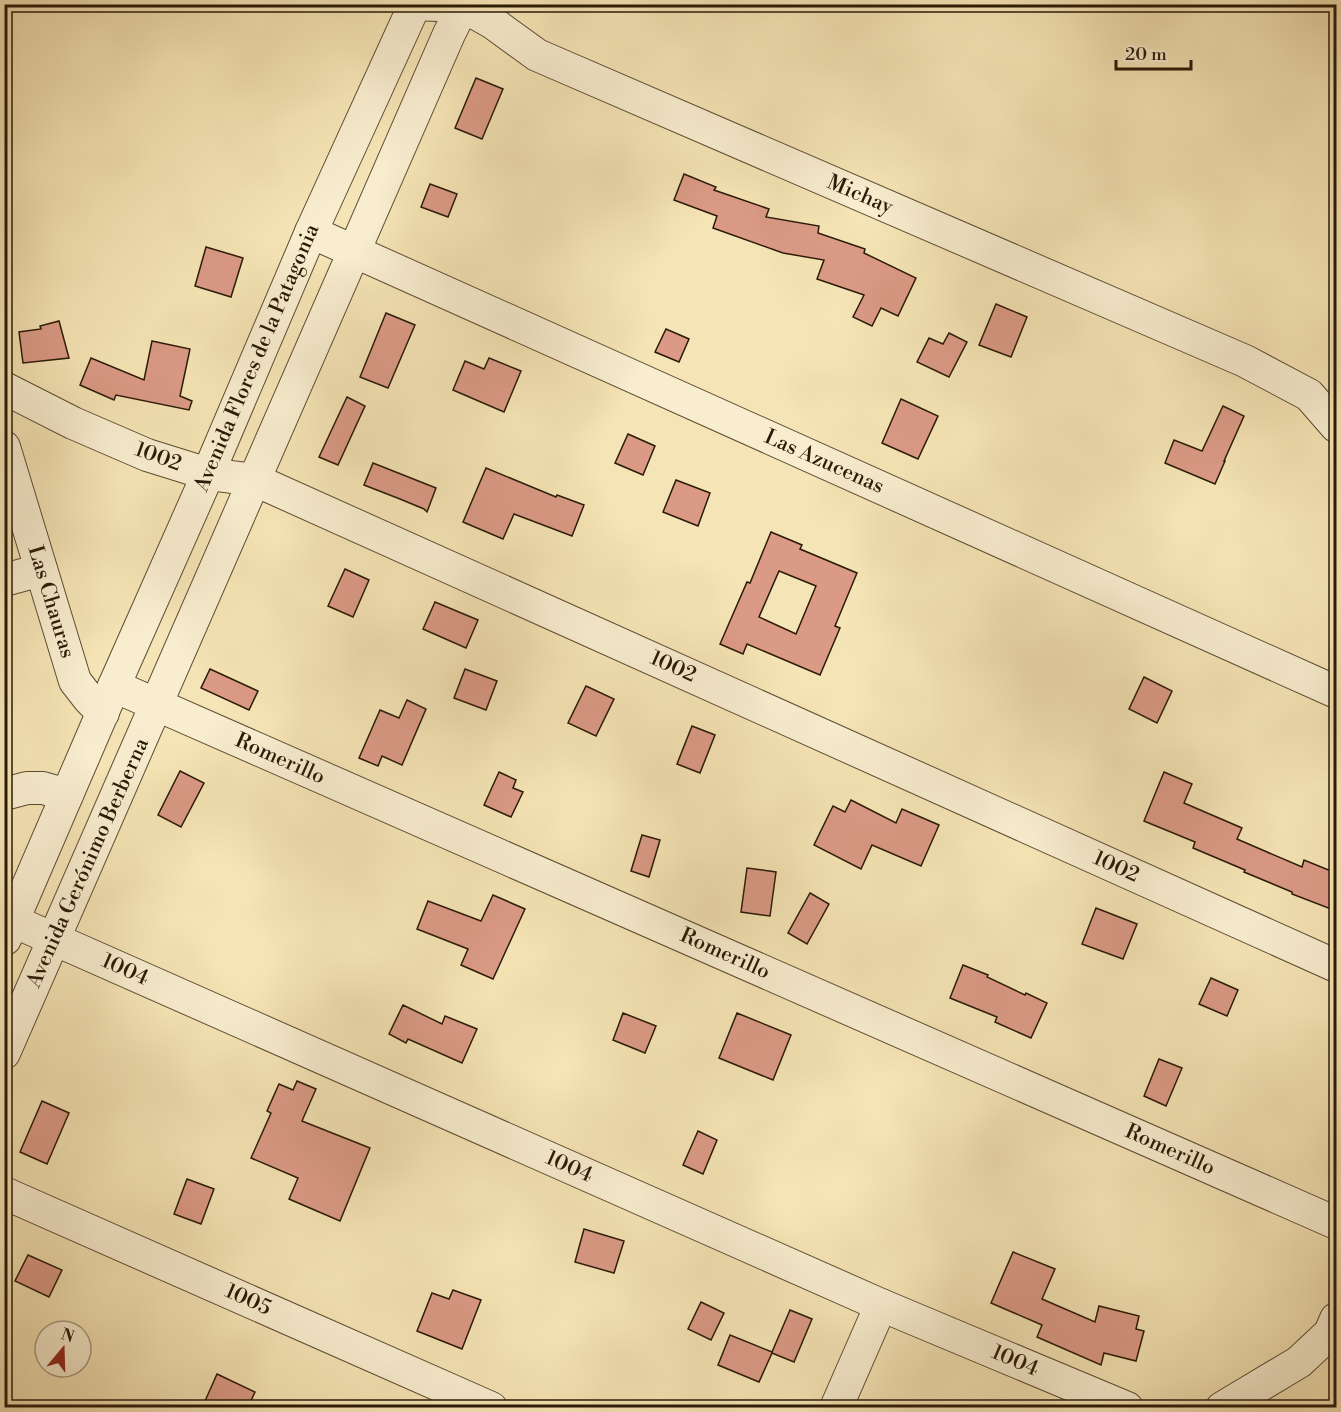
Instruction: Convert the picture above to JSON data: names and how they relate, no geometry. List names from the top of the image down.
{
  "streets": {
    "street": [
      "Michay",
      "Avenida Flores de la Patagonia",
      "1002",
      "Las Azucenas",
      "Las Chauras",
      "Romerillo",
      "Avenida Gerónimo Berberna",
      "1004",
      "1005"
    ]
  },
  "crossings": [
    ["Michay", "Avenida Flores de la Patagonia"],
    ["Avenida Flores de la Patagonia", "1002"],
    ["Avenida Flores de la Patagonia", "Las Azucenas"],
    ["Avenida Flores de la Patagonia", "Las Chauras"],
    ["Avenida Flores de la Patagonia", "Romerillo"],
    ["Las Chauras", "Romerillo"],
    ["Romerillo", "Avenida Gerónimo Berberna"],
    ["Avenida Gerónimo Berberna", "1004"]
  ],
  "scale_bar": "20 m",
  "north": "top"
}
